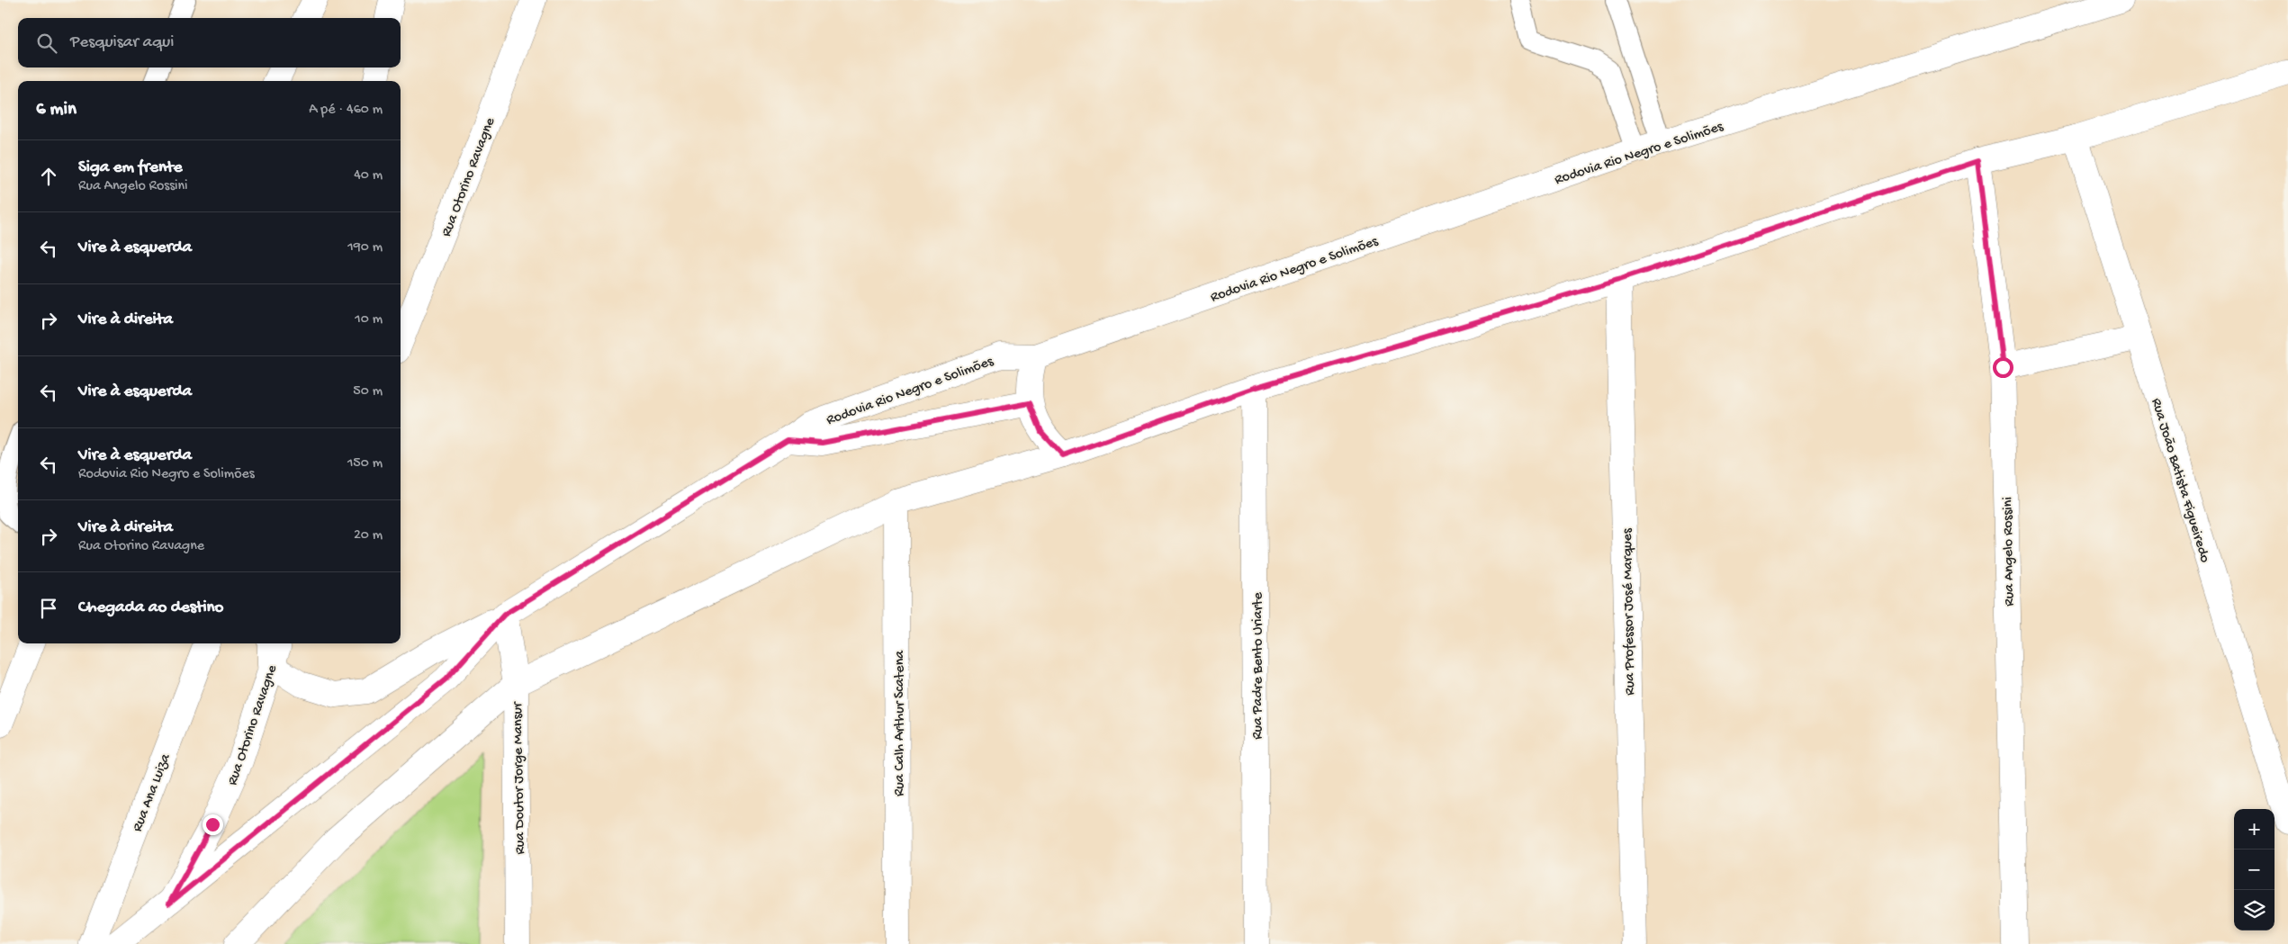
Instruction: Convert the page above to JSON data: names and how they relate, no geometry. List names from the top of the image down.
{
  "streets": {
    "street": [
      "Rodovia Rio Negro e Solimões",
      "Rua Otorino Ravagne",
      "Rua João Batista Figueiredo",
      "Rua Angelo Rossini",
      "Rua Professor José Marques",
      "Rua Padre Bento Uriarte",
      "Rua Calh Arthur Scatena",
      "Rua Doutor Jorge Mansur",
      "Rua Ana Luiza"
    ]
  },
  "crossings": [
    ["Rodovia Rio Negro e Solimões", "Rua Otorino Ravagne"],
    ["Rodovia Rio Negro e Solimões", "Rua Doutor Jorge Mansur"]
  ],
  "page": {
    "search": "Pesquisar aqui",
    "heading": ["6 min", "A pé · 460 m"],
    "list": [
      ["Siga em frente", "Rua Angelo Rossini", "40 m"],
      ["Vire à esquerda", "190 m"],
      ["Vire à direita", "10 m"],
      ["Vire à esquerda", "50 m"],
      ["Vire à esquerda", "Rodovia Rio Negro e Solimões", "150 m"],
      ["Vire à direita", "Rua Otorino Ravagne", "20 m"],
      "Chegada ao destino"
    ],
    "map_buttons": ["+", "−"]
  }
}
